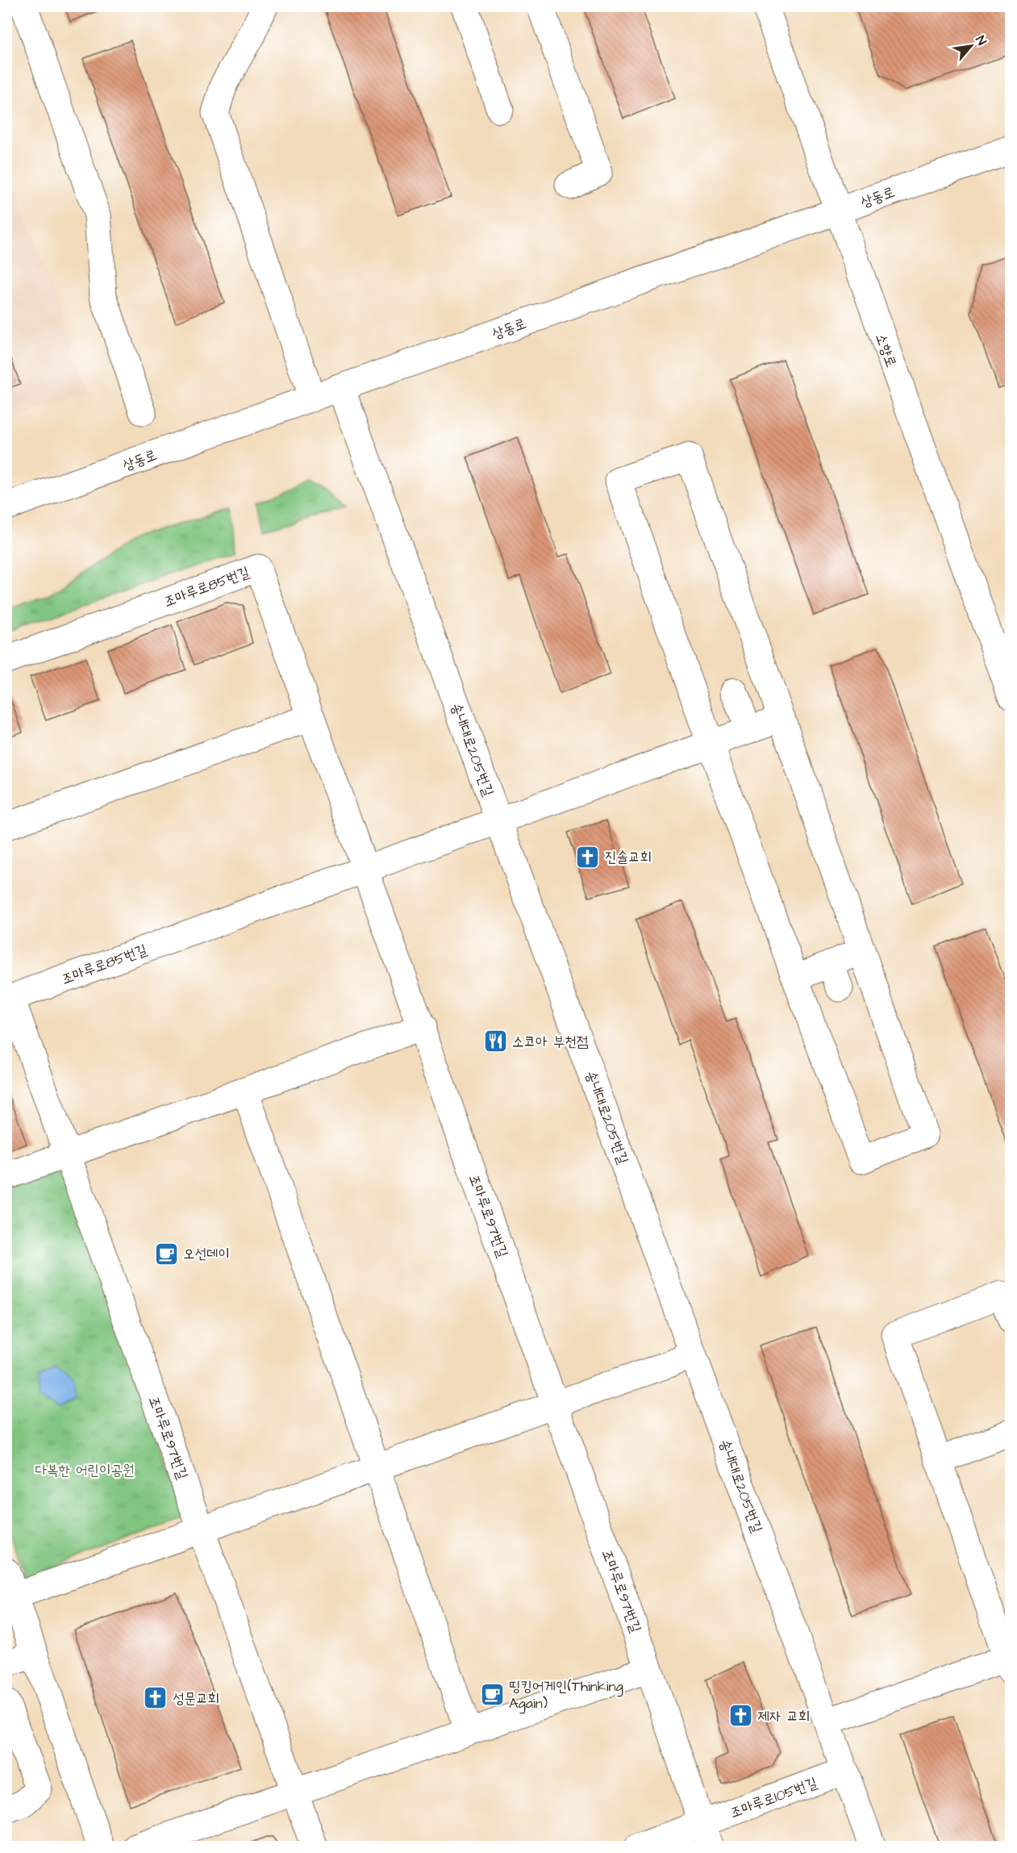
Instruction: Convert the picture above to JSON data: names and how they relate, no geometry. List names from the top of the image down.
{
  "streets": {
    "street": [
      "상동로",
      "소향로",
      "조마루로85번길",
      "송내대로205번길",
      "조마루로97번길",
      "조마루로105번길"
    ]
  },
  "crossings": [
    ["상동로", "소향로"],
    ["상동로", "송내대로205번길"],
    ["조마루로85번길", "송내대로205번길"],
    ["조마루로85번길", "조마루로97번길"],
    ["송내대로205번길", "조마루로105번길"],
    ["조마루로97번길", "조마루로105번길"]
  ],
  "parks": ["다복한 어린이공원"],
  "places": {
    "church": ["진솔교회", "성문교회", "제자 교회"],
    "restaurant": ["소코아 부천점"],
    "cafe": ["오선데이", "띵킹어게인(Thinking Again)"]
  },
  "north": "top right"
}
